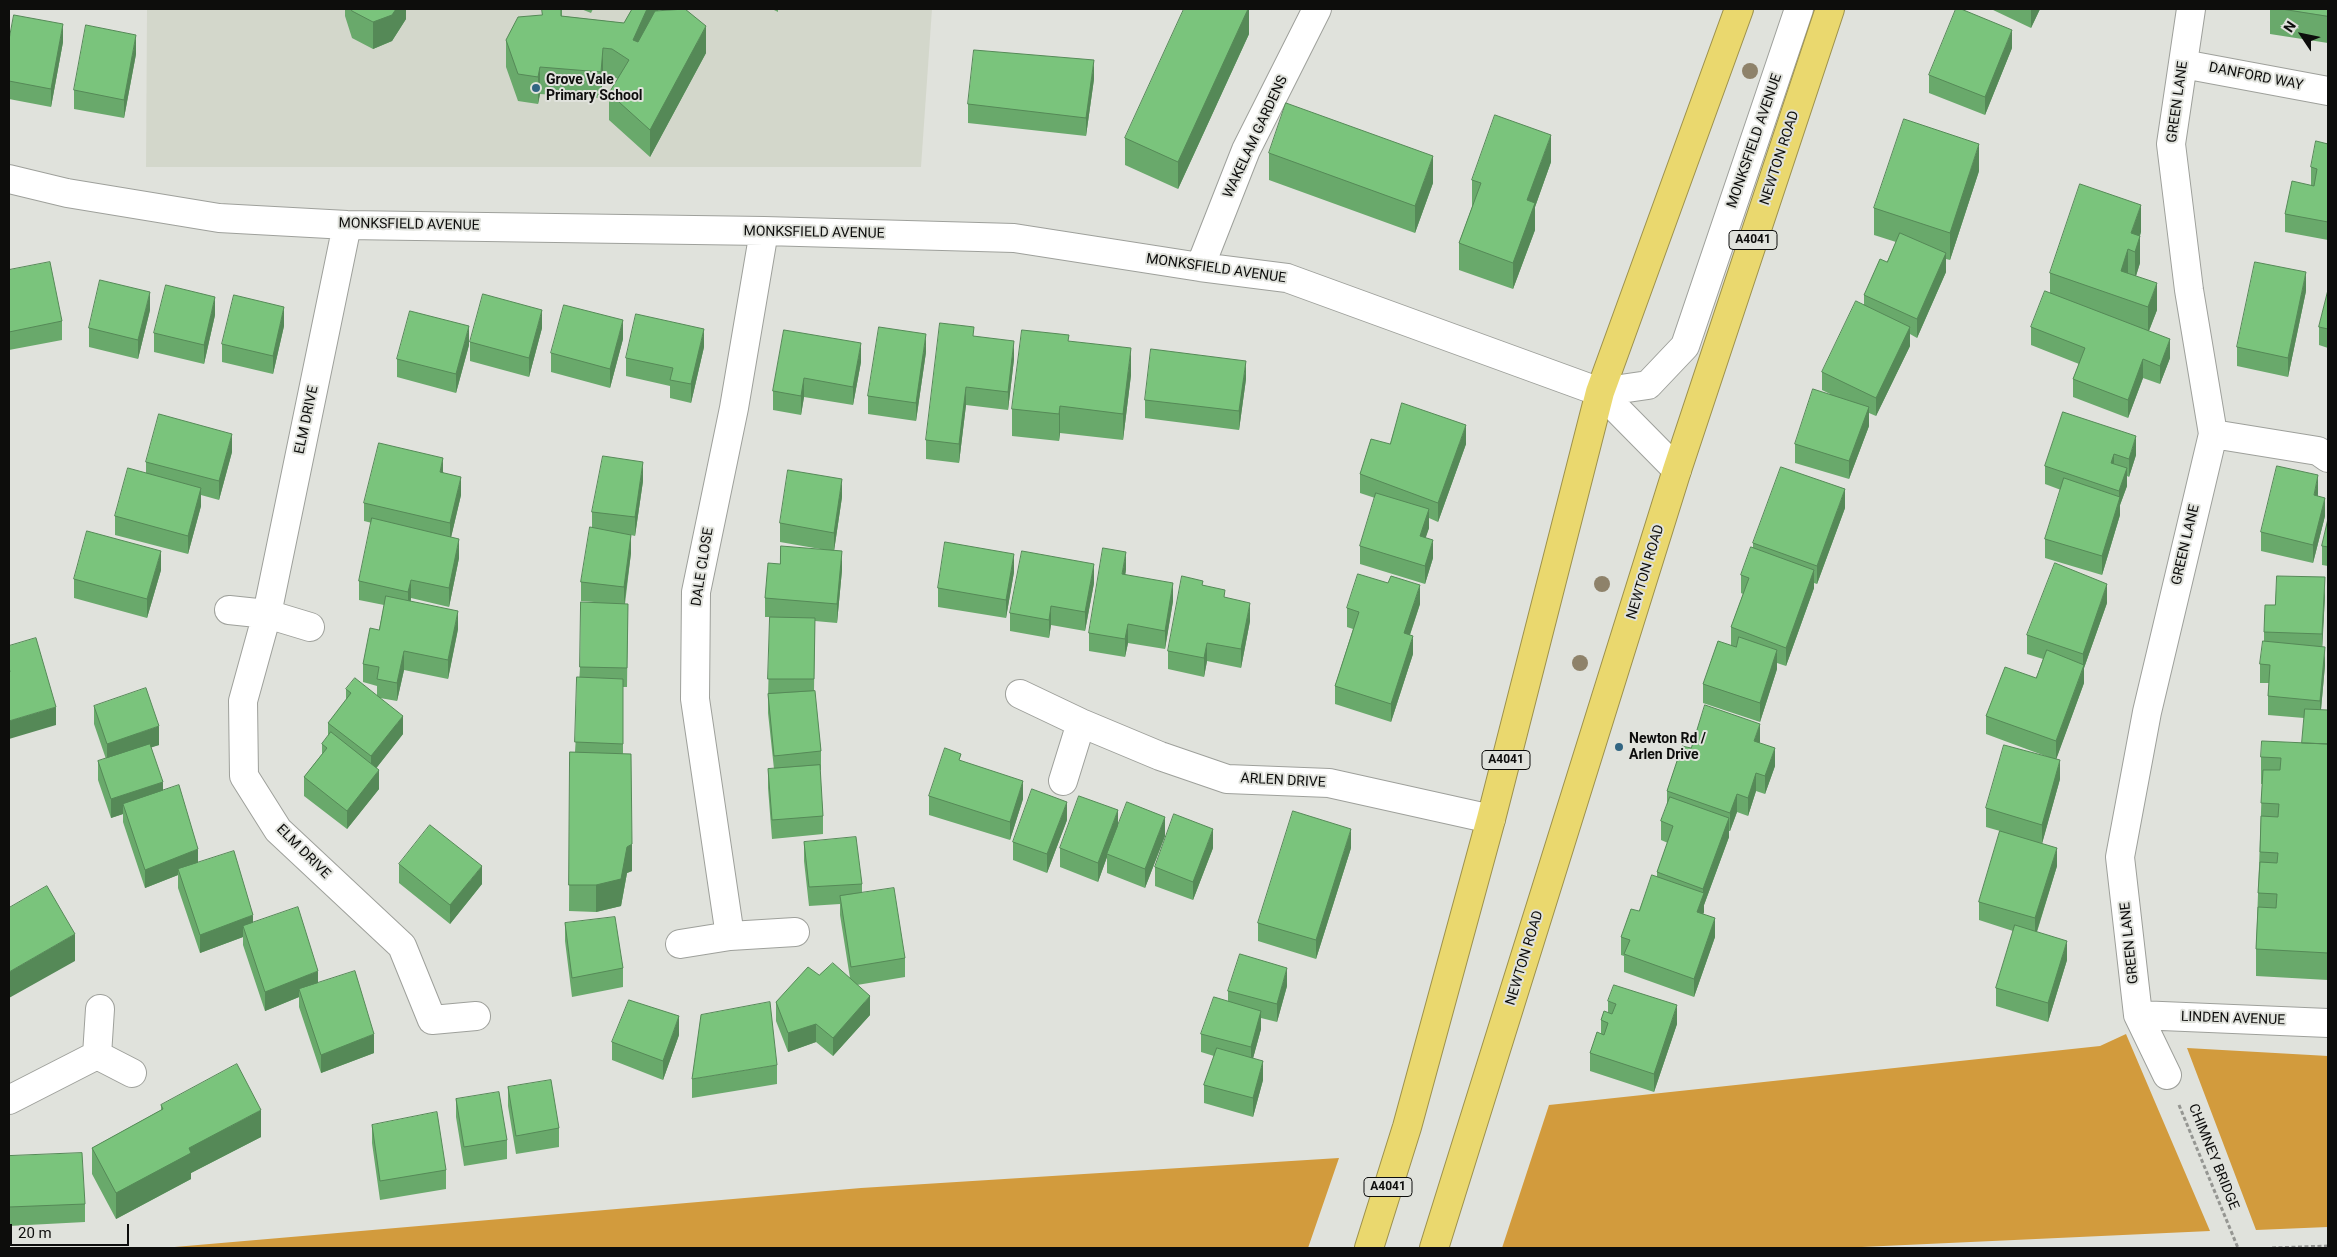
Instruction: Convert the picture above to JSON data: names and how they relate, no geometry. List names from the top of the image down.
{
  "streets": {
    "highway": ["NEWTON ROAD", "A4041"],
    "street": [
      "DANFORD WAY",
      "GREEN LANE",
      "WAKELAM GARDENS",
      "MONKSFIELD AVENUE",
      "ELM DRIVE",
      "DALE CLOSE",
      "ARLEN DRIVE",
      "LINDEN AVENUE"
    ],
    "path": ["CHIMNEY BRIDGE"]
  },
  "crossings": [
    ["DANFORD WAY", "GREEN LANE"],
    ["GREEN LANE", "LINDEN AVENUE"],
    ["GREEN LANE", "CHIMNEY BRIDGE"],
    ["WAKELAM GARDENS", "MONKSFIELD AVENUE"],
    ["MONKSFIELD AVENUE", "NEWTON ROAD"],
    ["MONKSFIELD AVENUE", "A4041"],
    ["MONKSFIELD AVENUE", "ELM DRIVE"],
    ["MONKSFIELD AVENUE", "DALE CLOSE"],
    ["A4041", "ARLEN DRIVE"]
  ],
  "places": ["Grove Vale Primary School", "Newton Rd / Arlen Drive"],
  "scale_bar": "20 m",
  "north": "top left"
}
